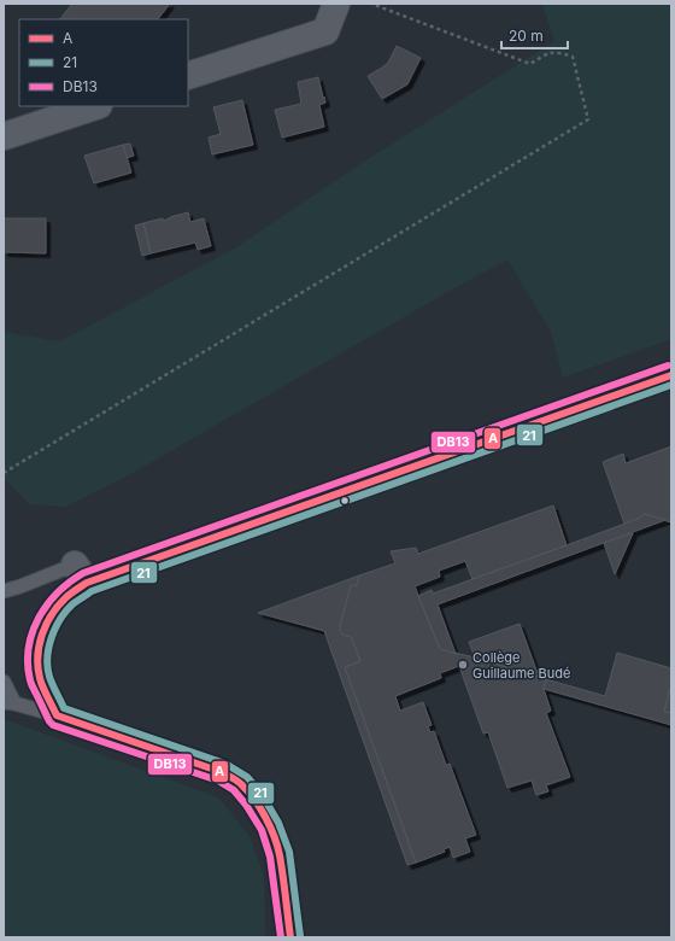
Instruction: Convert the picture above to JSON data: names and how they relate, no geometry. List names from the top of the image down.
{
  "places": ["Collège Guillaume Budé"],
  "lines": ["transit line DB13", "transit line A", "transit line 21"],
  "legend": ["A", "21", "DB13"],
  "scale_bar": "20 m"
}
